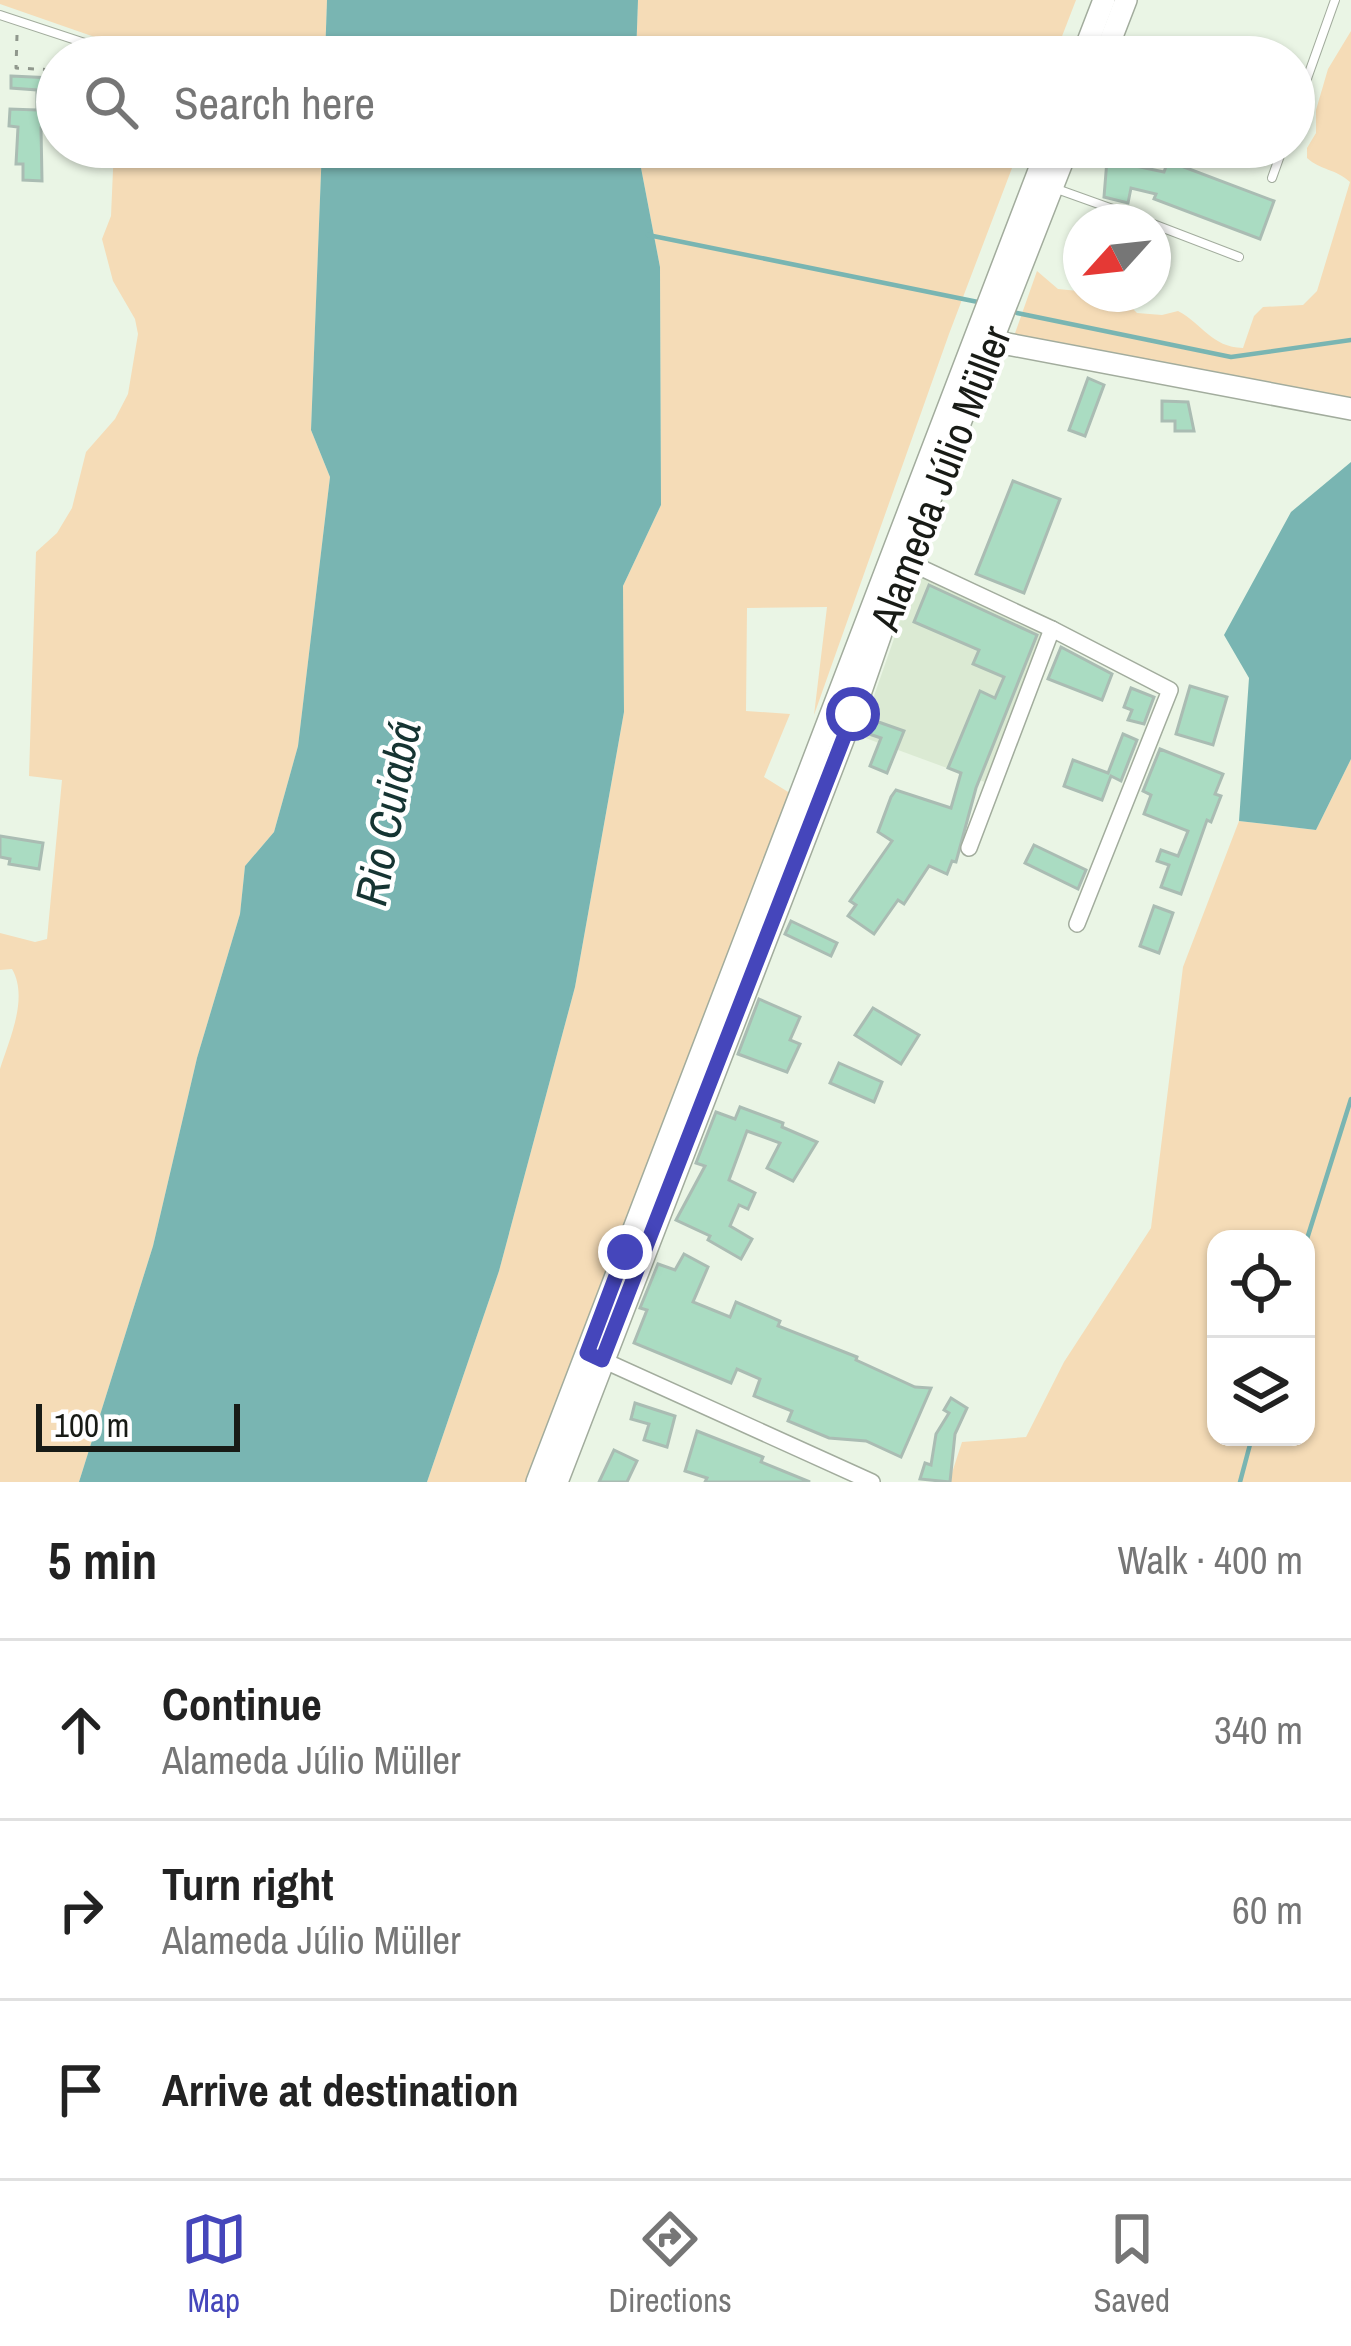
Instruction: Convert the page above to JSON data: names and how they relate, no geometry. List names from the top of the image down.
{
  "streets": {
    "main road": ["Alameda Júlio Müller"]
  },
  "water": ["Rio Cuiabá"],
  "scale_bar": "100 m",
  "north": "bottom left",
  "page": {
    "search": "Search here",
    "scale": "100 m",
    "heading": ["5 min", "Walk · 400 m"],
    "list": [
      ["Continue", "Alameda Júlio Müller", "340 m"],
      ["Turn right", "Alameda Júlio Müller", "60 m"],
      "Arrive at destination"
    ],
    "nav": ["Map", "Directions", "Saved"]
  }
}
